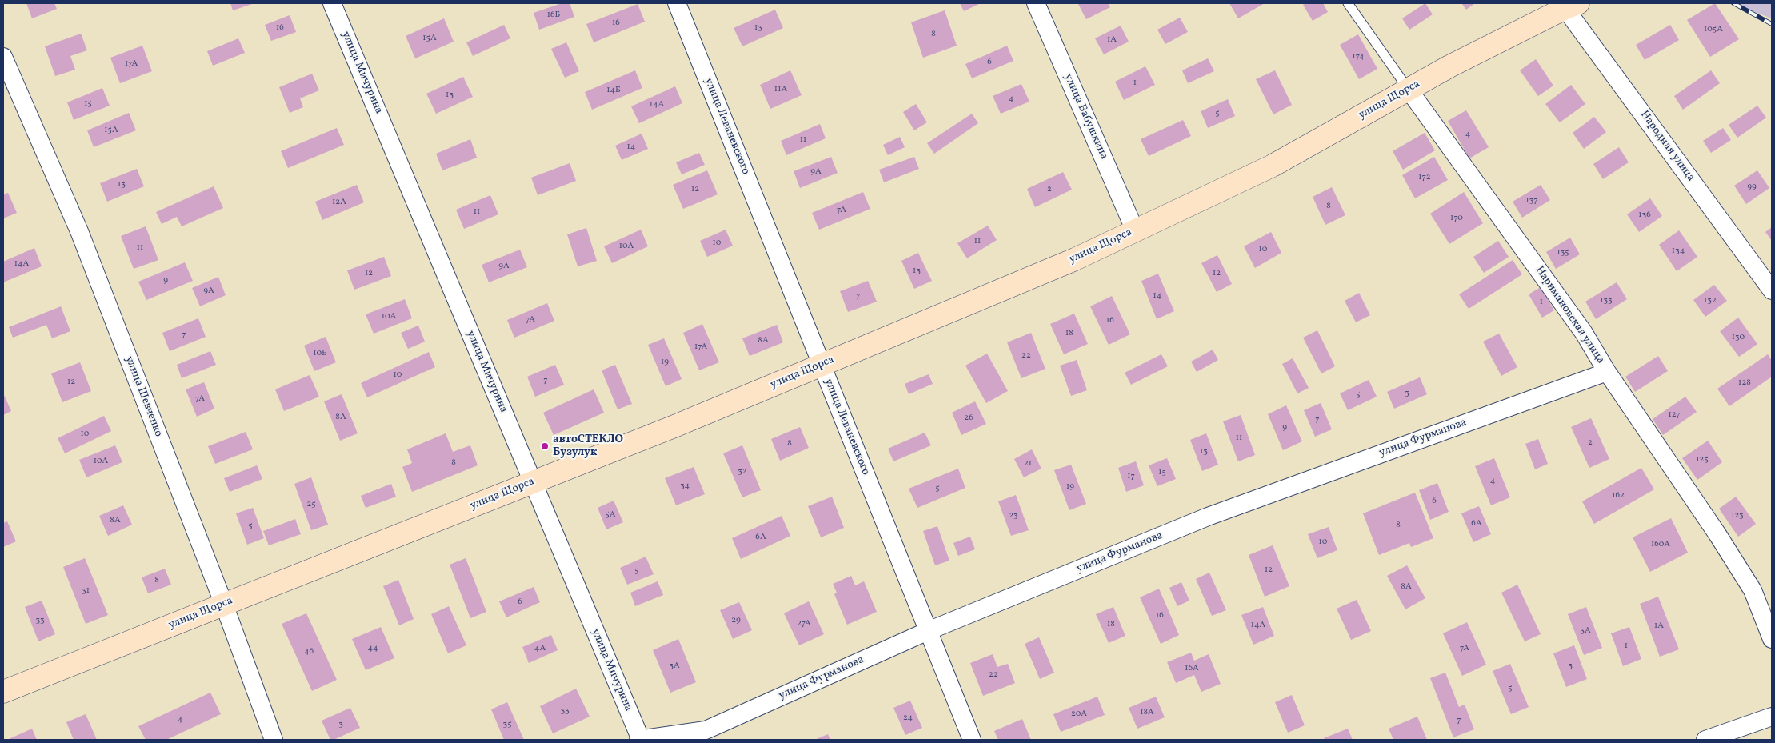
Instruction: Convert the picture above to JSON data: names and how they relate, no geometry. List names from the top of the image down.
{
  "streets": {
    "main road": ["улица Щорса"],
    "street": [
      "улица Мичурина",
      "улица Бабушкина",
      "улица Леваневского",
      "Народная улица",
      "Наримановская улица",
      "улица Шевченко",
      "улица Фурманова"
    ]
  },
  "crossings": [
    ["улица Мичурина", "улица Щорса"],
    ["улица Мичурина", "улица Фурманова"],
    ["улица Щорса", "улица Бабушкина"],
    ["улица Щорса", "улица Леваневского"],
    ["улица Щорса", "Народная улица"],
    ["улица Щорса", "Наримановская улица"],
    ["улица Щорса", "улица Шевченко"],
    ["улица Леваневского", "улица Фурманова"],
    ["Наримановская улица", "улица Фурманова"]
  ],
  "places": ["автоСТЕКЛО Бузулук"],
  "house_numbers": [
    "16Б",
    "16",
    "16",
    "13",
    "105А",
    "8",
    "15А",
    "1А",
    "174",
    "6",
    "17А",
    "1",
    "11А",
    "14Б",
    "13",
    "4",
    "15",
    "14А",
    "5",
    "15А",
    "4",
    "11",
    "14",
    "9А",
    "172",
    "13",
    "99",
    "12",
    "2",
    "137",
    "12А",
    "8",
    "7А",
    "11",
    "136",
    "170",
    "11",
    "10",
    "10А",
    "11",
    "10",
    "134",
    "135",
    "14А",
    "9А",
    "13",
    "12",
    "12",
    "9",
    "9А",
    "7",
    "14",
    "133",
    "132",
    "1",
    "10А",
    "7А",
    "16",
    "18",
    "7",
    "130",
    "8А",
    "17А",
    "10Б",
    "22",
    "19",
    "10",
    "7",
    "12",
    "128",
    "3",
    "5",
    "7А",
    "127",
    "8А",
    "26",
    "7",
    "9",
    "10",
    "11",
    "2",
    "8",
    "13",
    "125",
    "10А",
    "8",
    "21",
    "32",
    "15",
    "17",
    "4",
    "34",
    "19",
    "5",
    "162",
    "6",
    "25",
    "5А",
    "23",
    "123",
    "8А",
    "6А",
    "8",
    "5",
    "6А",
    "10",
    "160А",
    "12",
    "5",
    "8",
    "8А",
    "31",
    "6",
    "16",
    "33",
    "29",
    "27А",
    "18",
    "14А",
    "1А",
    "3А",
    "1",
    "44",
    "4А",
    "7А",
    "46",
    "3А",
    "3",
    "16А",
    "22",
    "5",
    "33",
    "18А",
    "20А",
    "24",
    "4",
    "7",
    "3",
    "35"
  ]
}
